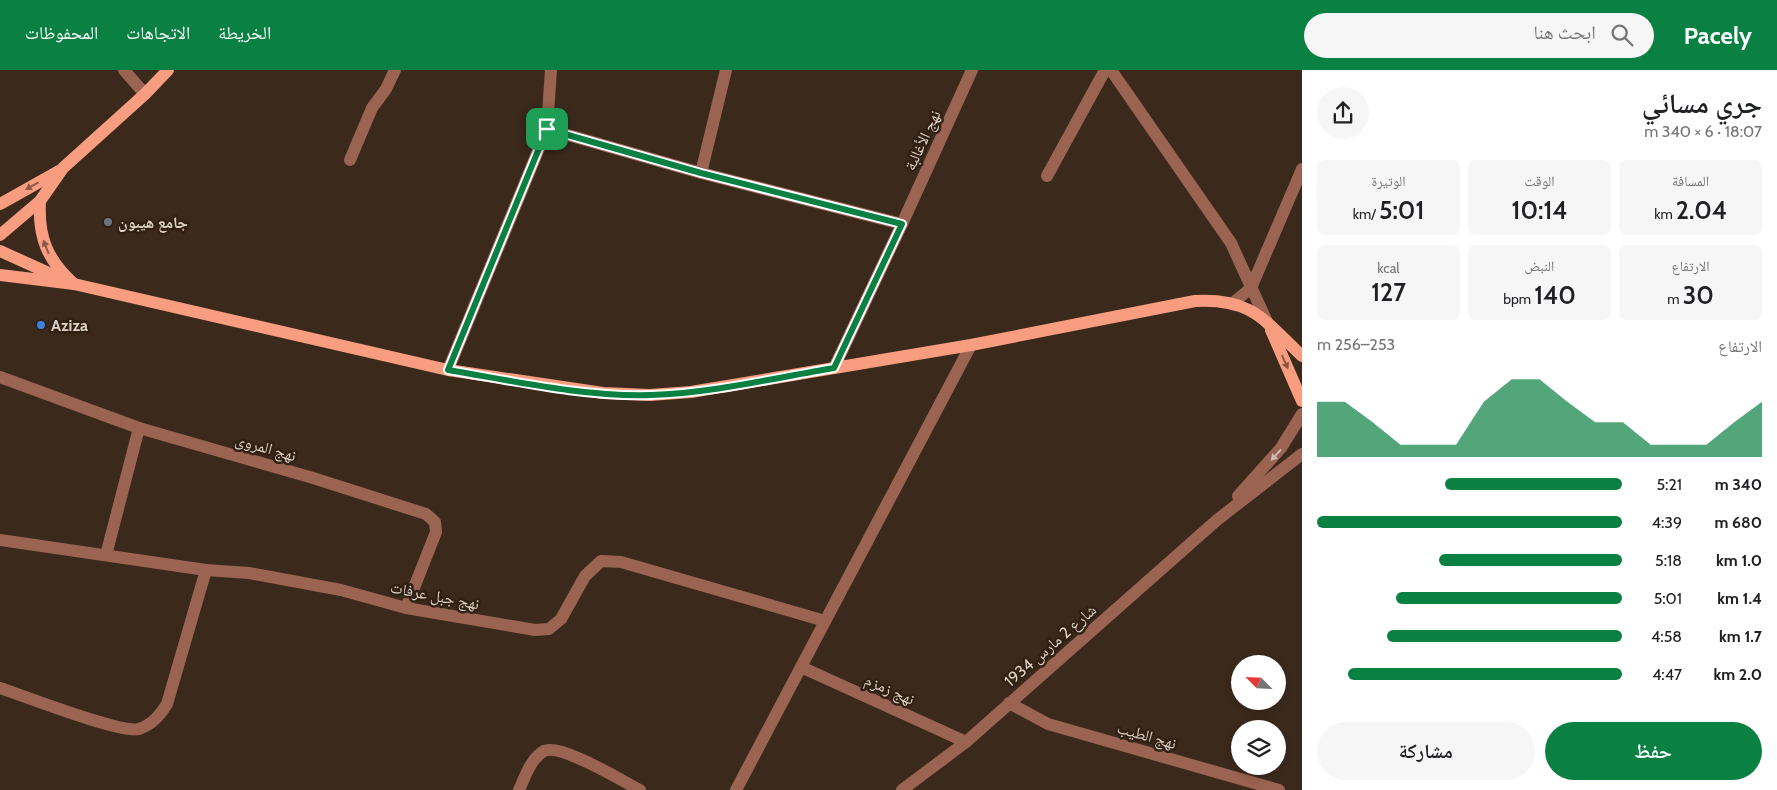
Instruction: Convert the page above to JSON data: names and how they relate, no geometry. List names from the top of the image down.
{
  "streets": {
    "street": [
      "نهج الأغالبة",
      "نهج المروى",
      "نهج جبل عرفات",
      "شارع 2 مارس 1934",
      "نهج زمزم",
      "نهج الطيب"
    ]
  },
  "crossings": [
    ["نهج المروى", "نهج جبل عرفات"],
    ["شارع 2 مارس 1934", "نهج زمزم"],
    ["شارع 2 مارس 1934", "نهج الطيب"]
  ],
  "places": ["جامع هيبون", "Aziza"],
  "north": "top left",
  "page": {
    "header": "Pacely",
    "search": "ابحث هنا",
    "nav": ["الخريطة", "الاتجاهات", "المحفوظات"],
    "heading": ["جري مسائي", "18:07 · 6 × 340 m"],
    "stats": [
      ["المسافة", "2.04 km"],
      ["الوقت", "10:14"],
      ["الوتيرة", "5:01 /km"],
      ["الارتفاع", "30 m"],
      ["النبض", "140 bpm"],
      ["kcal", "127"]
    ],
    "chart": ["الارتفاع", "253–256 m"],
    "list": [
      {
        "name": "340 m",
        "note": "5:21"
      },
      {
        "name": "680 m",
        "note": "4:39"
      },
      {
        "name": "1.0 km",
        "note": "5:18"
      },
      {
        "name": "1.4 km",
        "note": "5:01"
      },
      {
        "name": "1.7 km",
        "note": "4:58"
      },
      {
        "name": "2.0 km",
        "note": "4:47"
      }
    ],
    "buttons": ["حفظ", "مشاركة"]
  }
}
